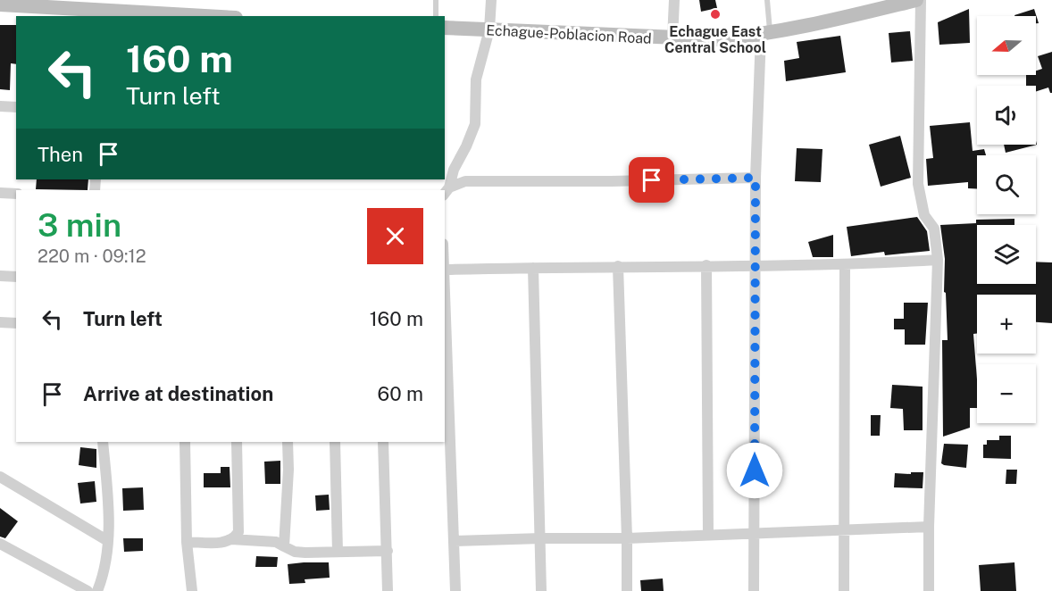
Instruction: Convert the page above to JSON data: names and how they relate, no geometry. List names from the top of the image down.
{
  "streets": {
    "main road": ["Echague-Poblacion Road"]
  },
  "places": ["Echague East Central School"],
  "north": "left",
  "page": {
    "map_buttons": ["+", "−"],
    "turn": ["160 m", "Turn left"],
    "then": "Then",
    "heading": ["3 min", "220 m · 09:12"],
    "list": [
      {
        "name": "Turn left",
        "value": "160 m"
      },
      {
        "name": "Arrive at destination",
        "value": "60 m"
      }
    ]
  }
}
